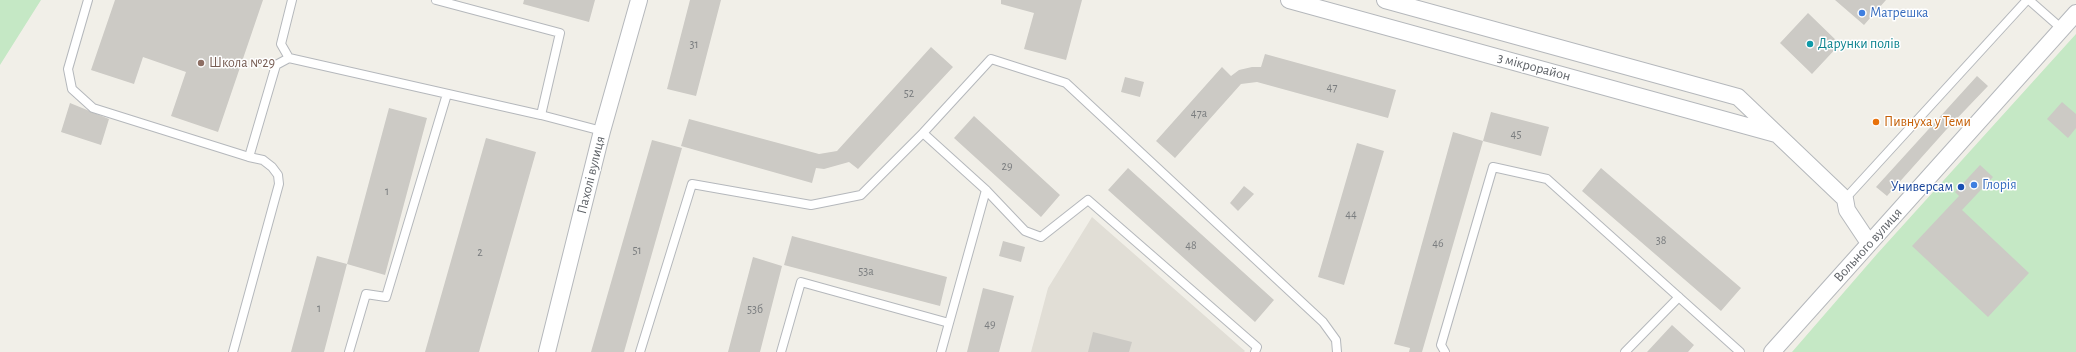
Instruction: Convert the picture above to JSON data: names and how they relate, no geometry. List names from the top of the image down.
{
  "streets": {
    "street": ["3 мікрорайон", "Пахолі вулиця", "Вольного вулиця"]
  },
  "crossings": [
    ["3 мікрорайон", "Вольного вулиця"]
  ],
  "places": [
    "Матрешка",
    "Дарунки полів",
    "Школа №29",
    "Пивнуха у Теми",
    "Глорія",
    "Универсам"
  ],
  "house_numbers": [
    "31",
    "47",
    "52",
    "47а",
    "45",
    "29",
    "1",
    "44",
    "38",
    "46",
    "48",
    "51",
    "2",
    "53а",
    "1",
    "53б",
    "49"
  ]
}
